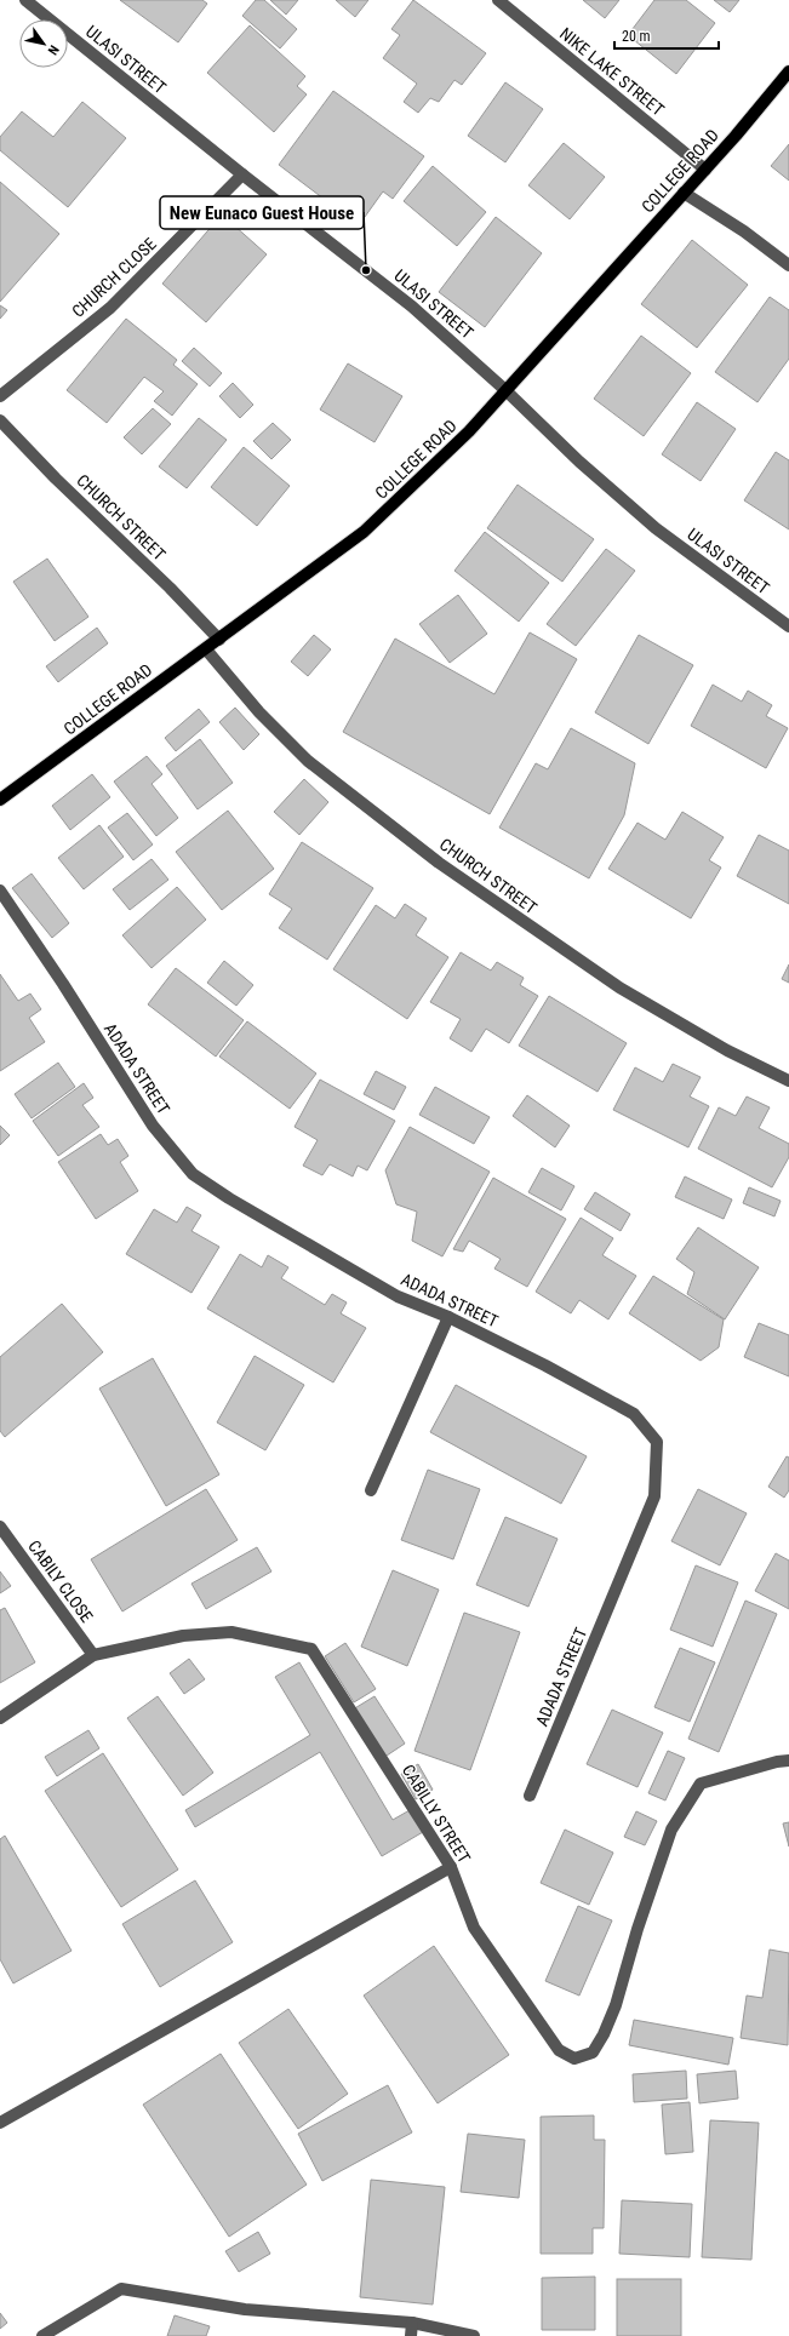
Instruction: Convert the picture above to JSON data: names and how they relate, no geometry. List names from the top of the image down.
{
  "streets": {
    "main road": ["COLLEGE ROAD"],
    "street": [
      "ULASI STREET",
      "NIKE LAKE STREET",
      "CHURCH CLOSE",
      "CHURCH STREET",
      "ADADA STREET",
      "CABILY CLOSE",
      "CABILLY STREET"
    ]
  },
  "crossings": [
    ["ULASI STREET", "COLLEGE ROAD"],
    ["ULASI STREET", "CHURCH CLOSE"],
    ["NIKE LAKE STREET", "COLLEGE ROAD"],
    ["COLLEGE ROAD", "CHURCH STREET"],
    ["CABILY CLOSE", "CABILLY STREET"]
  ],
  "places": ["New Eunaco Guest House"],
  "scale_bar": "20 m",
  "north": "bottom right"
}
